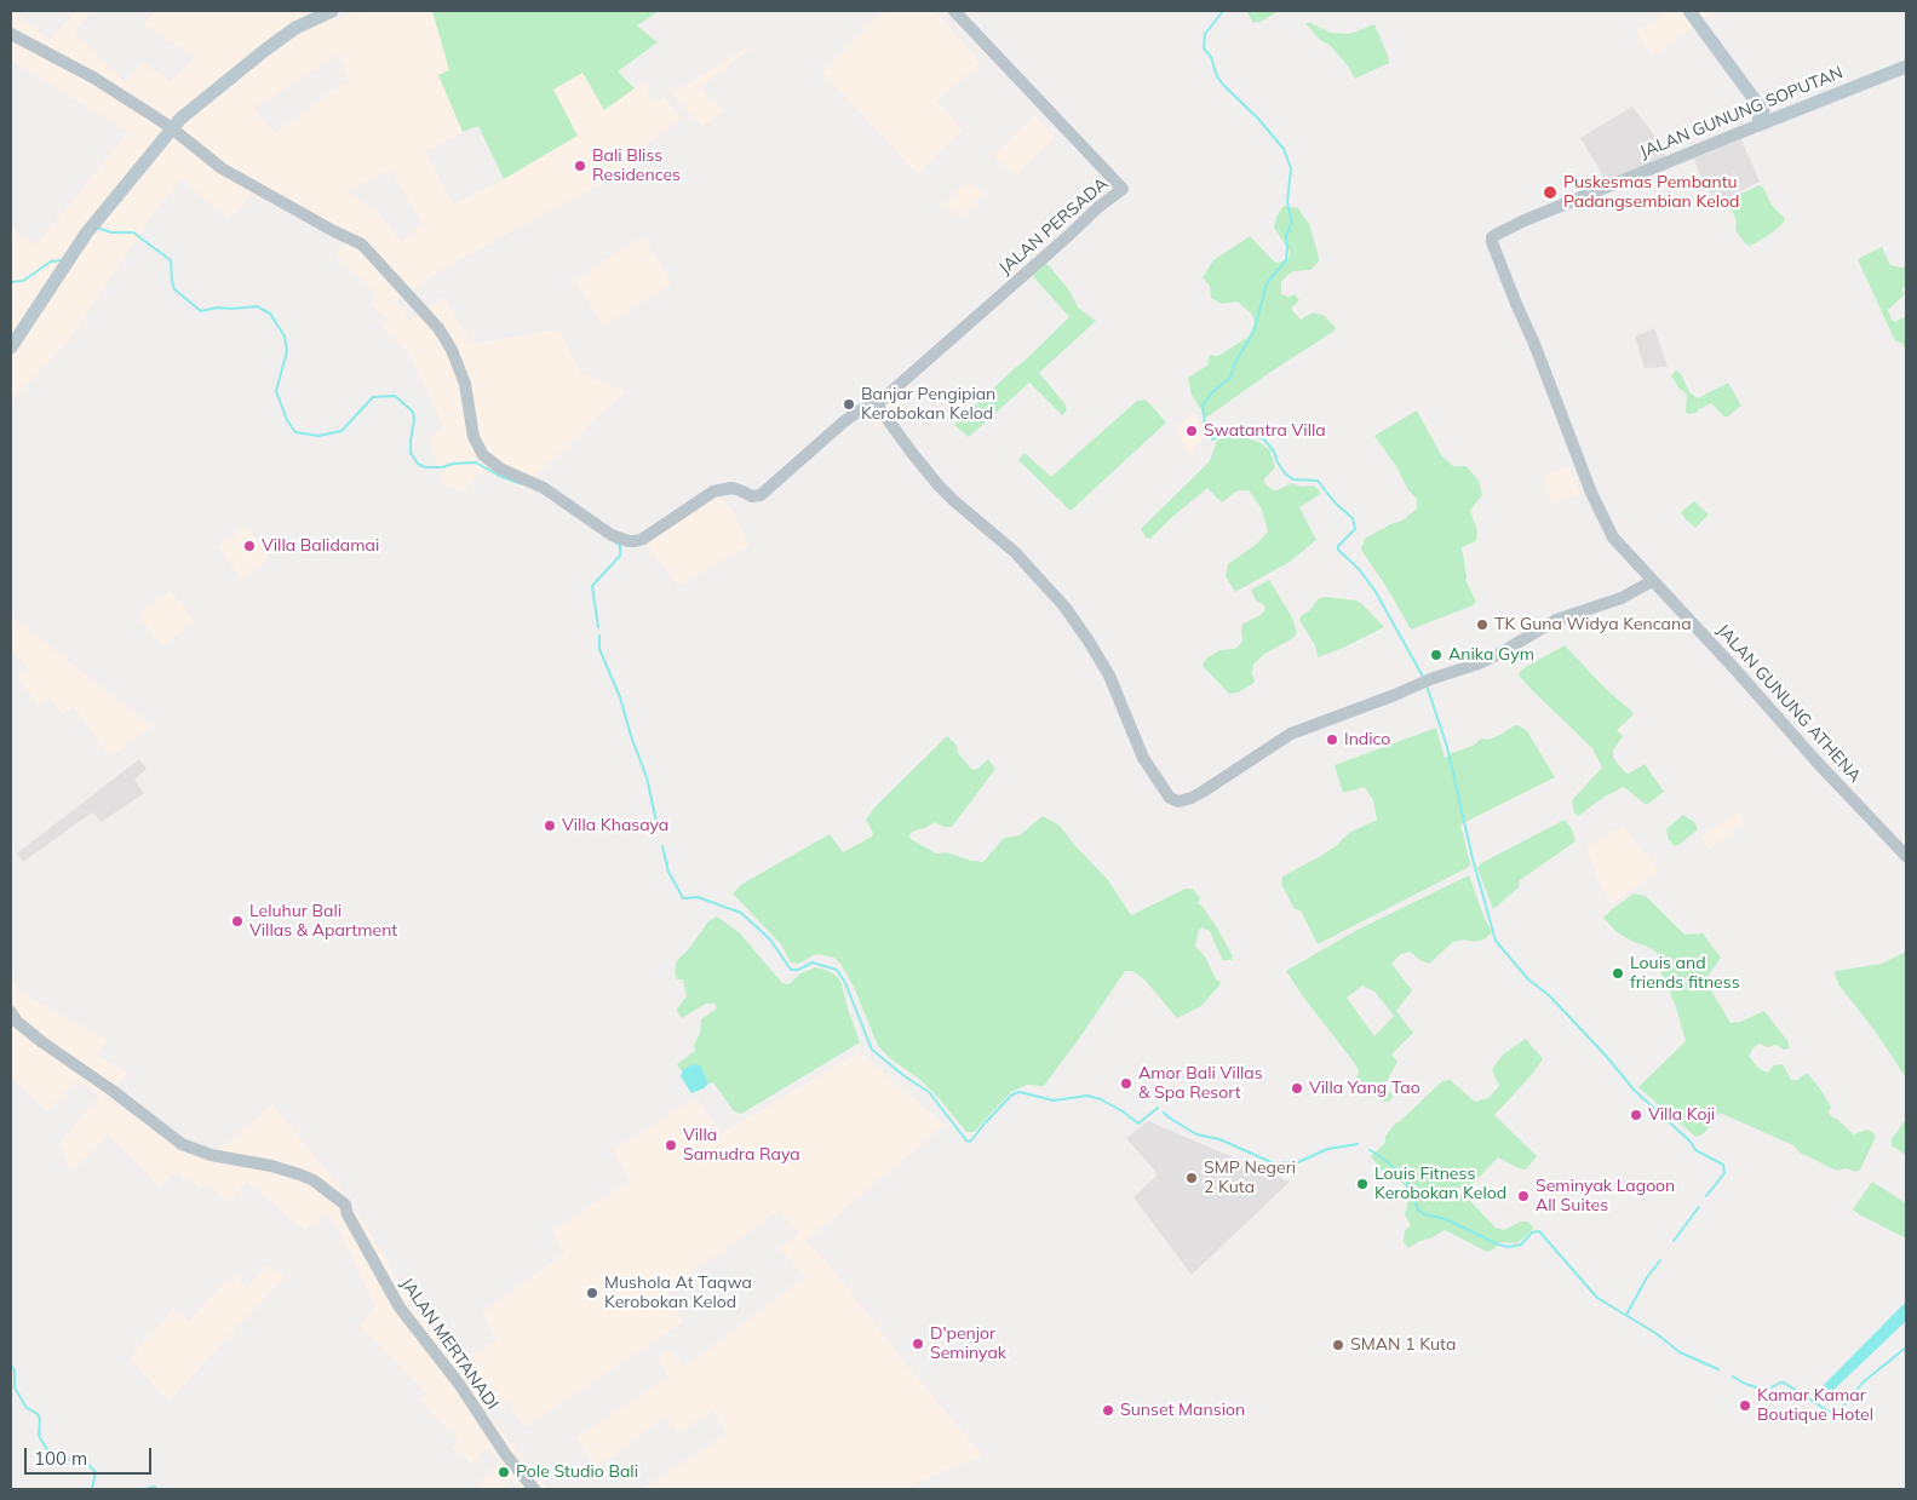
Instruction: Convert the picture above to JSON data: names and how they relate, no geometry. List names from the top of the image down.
{
  "streets": {
    "main road": ["JALAN GUNUNG SOPUTAN"],
    "street": ["JALAN PERSADA", "JALAN GUNUNG ATHENA", "JALAN MERTANADI"]
  },
  "crossings": [
    ["JALAN GUNUNG SOPUTAN", "JALAN GUNUNG ATHENA"]
  ],
  "places": [
    "Bali Bliss Residences",
    "Puskesmas Pembantu Padangsembian Kelod",
    "Banjar Pengipian Kerobokan Kelod",
    "Swatantra Villa",
    "Villa Balidamai",
    "TK Guna Widya Kencana",
    "Anika Gym",
    "Indico",
    "Villa Khasaya",
    "Leluhur Bali Villas & Apartment",
    "Louis and friends fitness",
    "Amor Bali Villas & Spa Resort",
    "Villa Yang Tao",
    "Villa Koji",
    "Villa Samudra Raya",
    "SMP Negeri 2 Kuta",
    "Louis Fitness Kerobokan Kelod",
    "Seminyak Lagoon All Suites",
    "Mushola At Taqwa Kerobokan Kelod",
    "D'penjor Seminyak",
    "SMAN 1 Kuta",
    "Kamar Kamar Boutique Hotel",
    "Sunset Mansion",
    "Pole Studio Bali"
  ],
  "scale_bar": "100 m"
}
